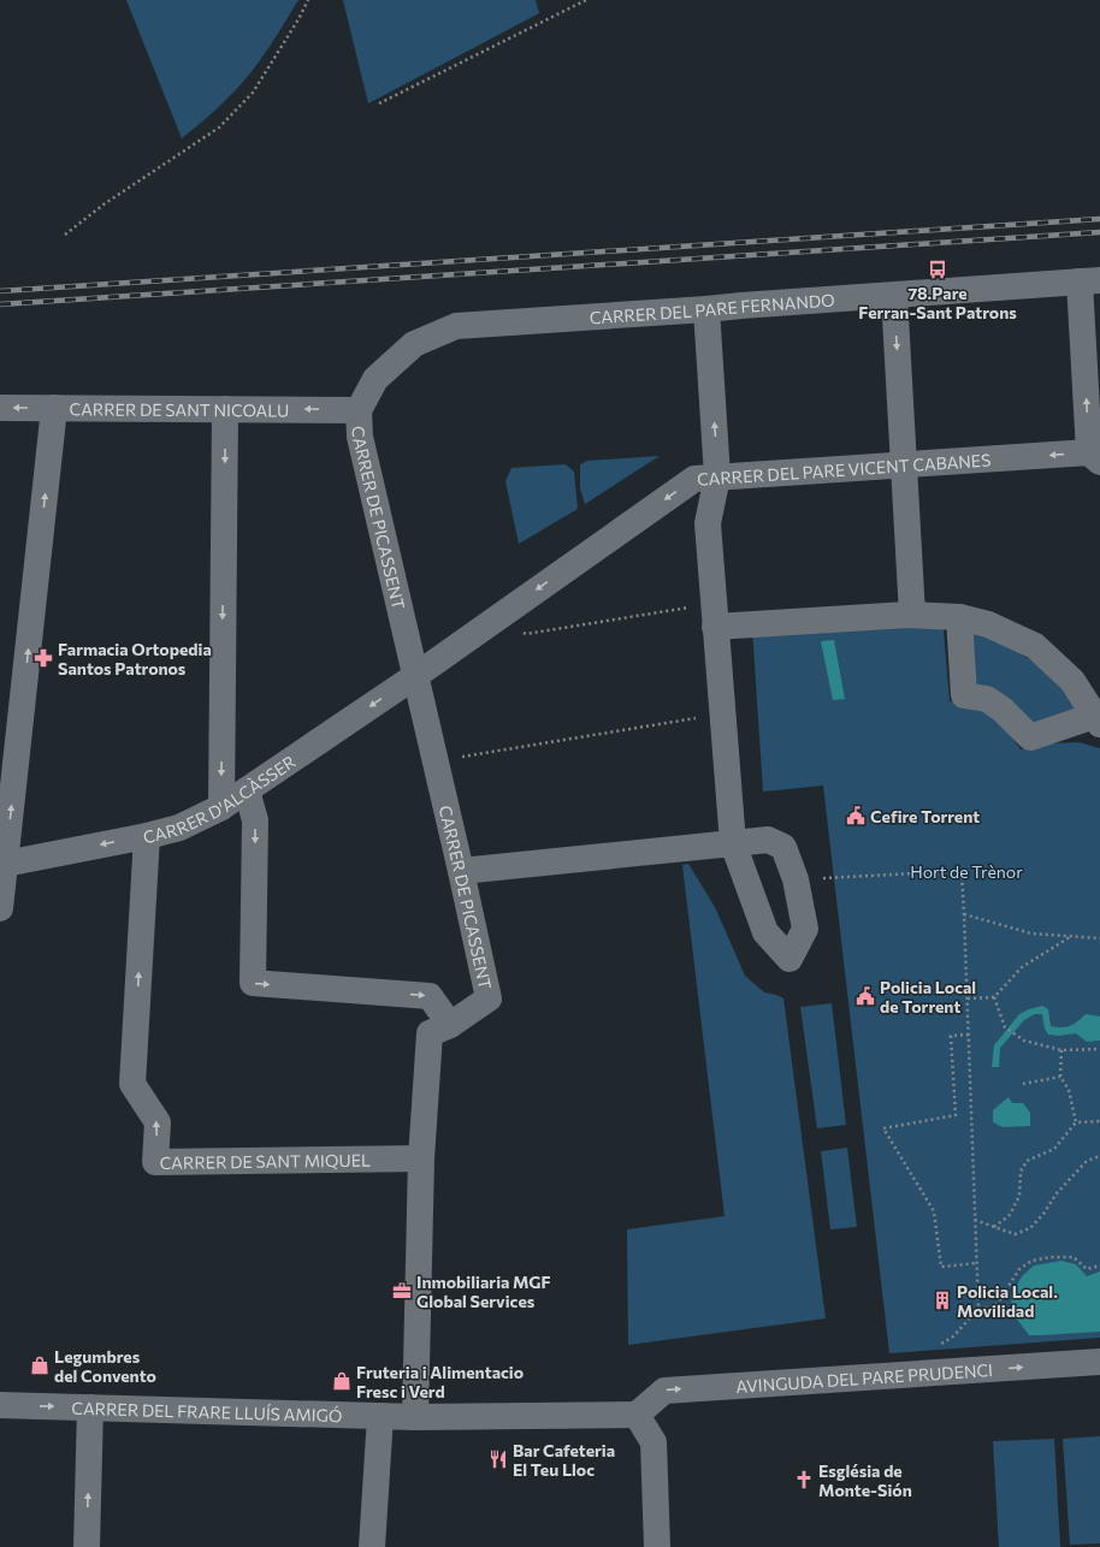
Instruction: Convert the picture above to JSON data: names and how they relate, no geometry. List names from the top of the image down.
{
  "streets": {
    "street": [
      "CARRER DEL PARE FERNANDO",
      "CARRER DE SANT NICOALU",
      "CARRER DEL PARE VICENT CABANES",
      "CARRER DE PICASSENT",
      "CARRER D'ALCÀSSER",
      "CARRER DE SANT MIQUEL",
      "AVINGUDA DEL PARE PRUDENCI",
      "CARRER DEL FRARE LLUÍS AMIGÓ"
    ]
  },
  "crossings": [
    ["CARRER DEL PARE FERNANDO", "CARRER DE SANT NICOALU"],
    ["CARRER DEL PARE FERNANDO", "CARRER DE PICASSENT"],
    ["CARRER DE SANT NICOALU", "CARRER DE PICASSENT"],
    ["CARRER DEL PARE VICENT CABANES", "CARRER DE PICASSENT"],
    ["CARRER DEL PARE VICENT CABANES", "CARRER D'ALCÀSSER"],
    ["CARRER DE PICASSENT", "CARRER D'ALCÀSSER"],
    ["CARRER DE PICASSENT", "CARRER DE SANT MIQUEL"],
    ["CARRER DE PICASSENT", "CARRER DEL FRARE LLUÍS AMIGÓ"],
    ["CARRER D'ALCÀSSER", "CARRER DE SANT MIQUEL"],
    ["AVINGUDA DEL PARE PRUDENCI", "CARRER DEL FRARE LLUÍS AMIGÓ"]
  ],
  "one_way": [
    "CARRER DE SANT NICOALU",
    "CARRER DEL PARE VICENT CABANES",
    "CARRER D'ALCÀSSER",
    "AVINGUDA DEL PARE PRUDENCI"
  ],
  "parks": ["Hort de Trènor"],
  "places": {
    "bus stop": ["78.Pare Ferran-Sant Patrons"],
    "pharmacy": ["Farmacia Ortopedia Santos Patronos"],
    "public building": ["Cefire Torrent", "Policia Local de Torrent"],
    "office": ["Inmobiliaria MGF Global Services"],
    "building": ["Policia Local. Movilidad"],
    "shop": ["Legumbres del Convento", "Fruteria i Alimentacio Fresc i Verd"],
    "restaurant": ["Bar Cafeteria El Teu Lloc"],
    "church": ["Església de Monte-Sión"]
  }
}
